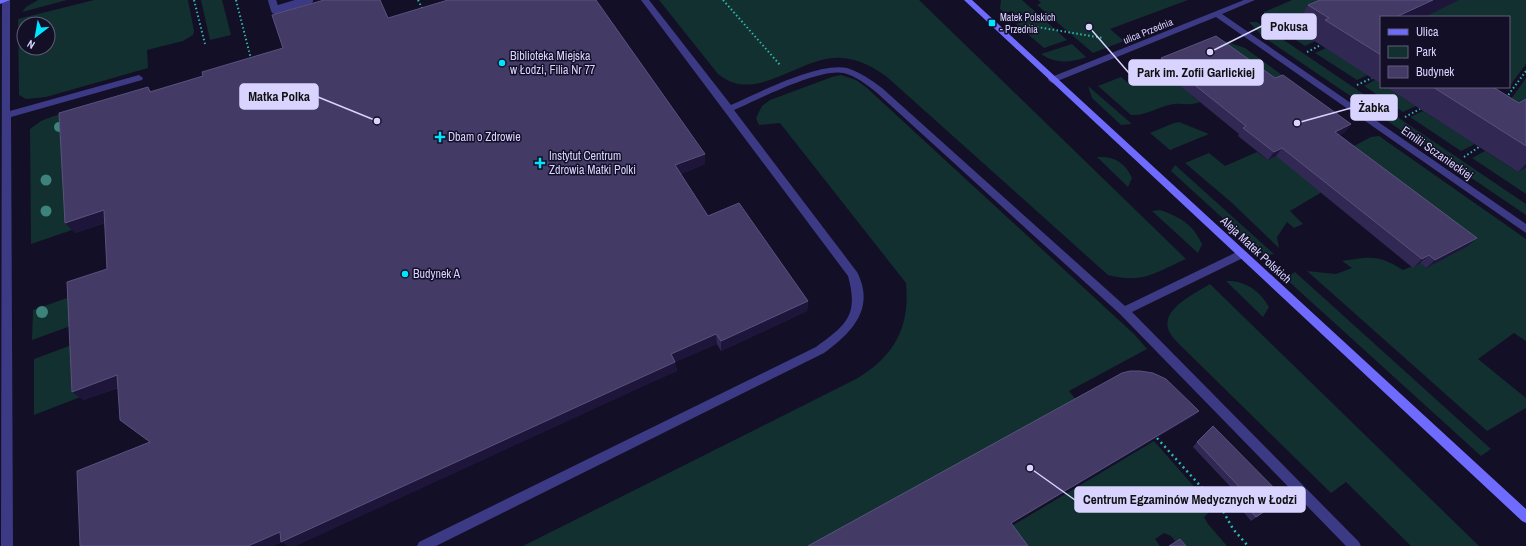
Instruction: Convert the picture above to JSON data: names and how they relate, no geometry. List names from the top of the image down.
{
  "streets": {
    "street": ["ulica Przednia", "Emilii Sczanieckiej", "Aleja Matek Polskich"]
  },
  "crossings": [
    ["ulica Przednia", "Emilii Sczanieckiej"],
    ["ulica Przednia", "Aleja Matek Polskich"]
  ],
  "places": {
    "transit": ["Matek Polskich - Przednia"],
    "other": [
      "Park im. Zofii Garlickiej",
      "Pokusa",
      "Biblioteka Miejska w Łodzi, Filia Nr 77",
      "Matka Polka",
      "Żabka",
      "Budynek A",
      "Centrum Egzaminów Medycznych w Łodzi"
    ],
    "health": ["Dbam o Zdrowie", "Instytut Centrum Zdrowia Matki Polki"]
  },
  "legend": ["Ulica", "Park", "Budynek"],
  "north": "bottom left"
}
